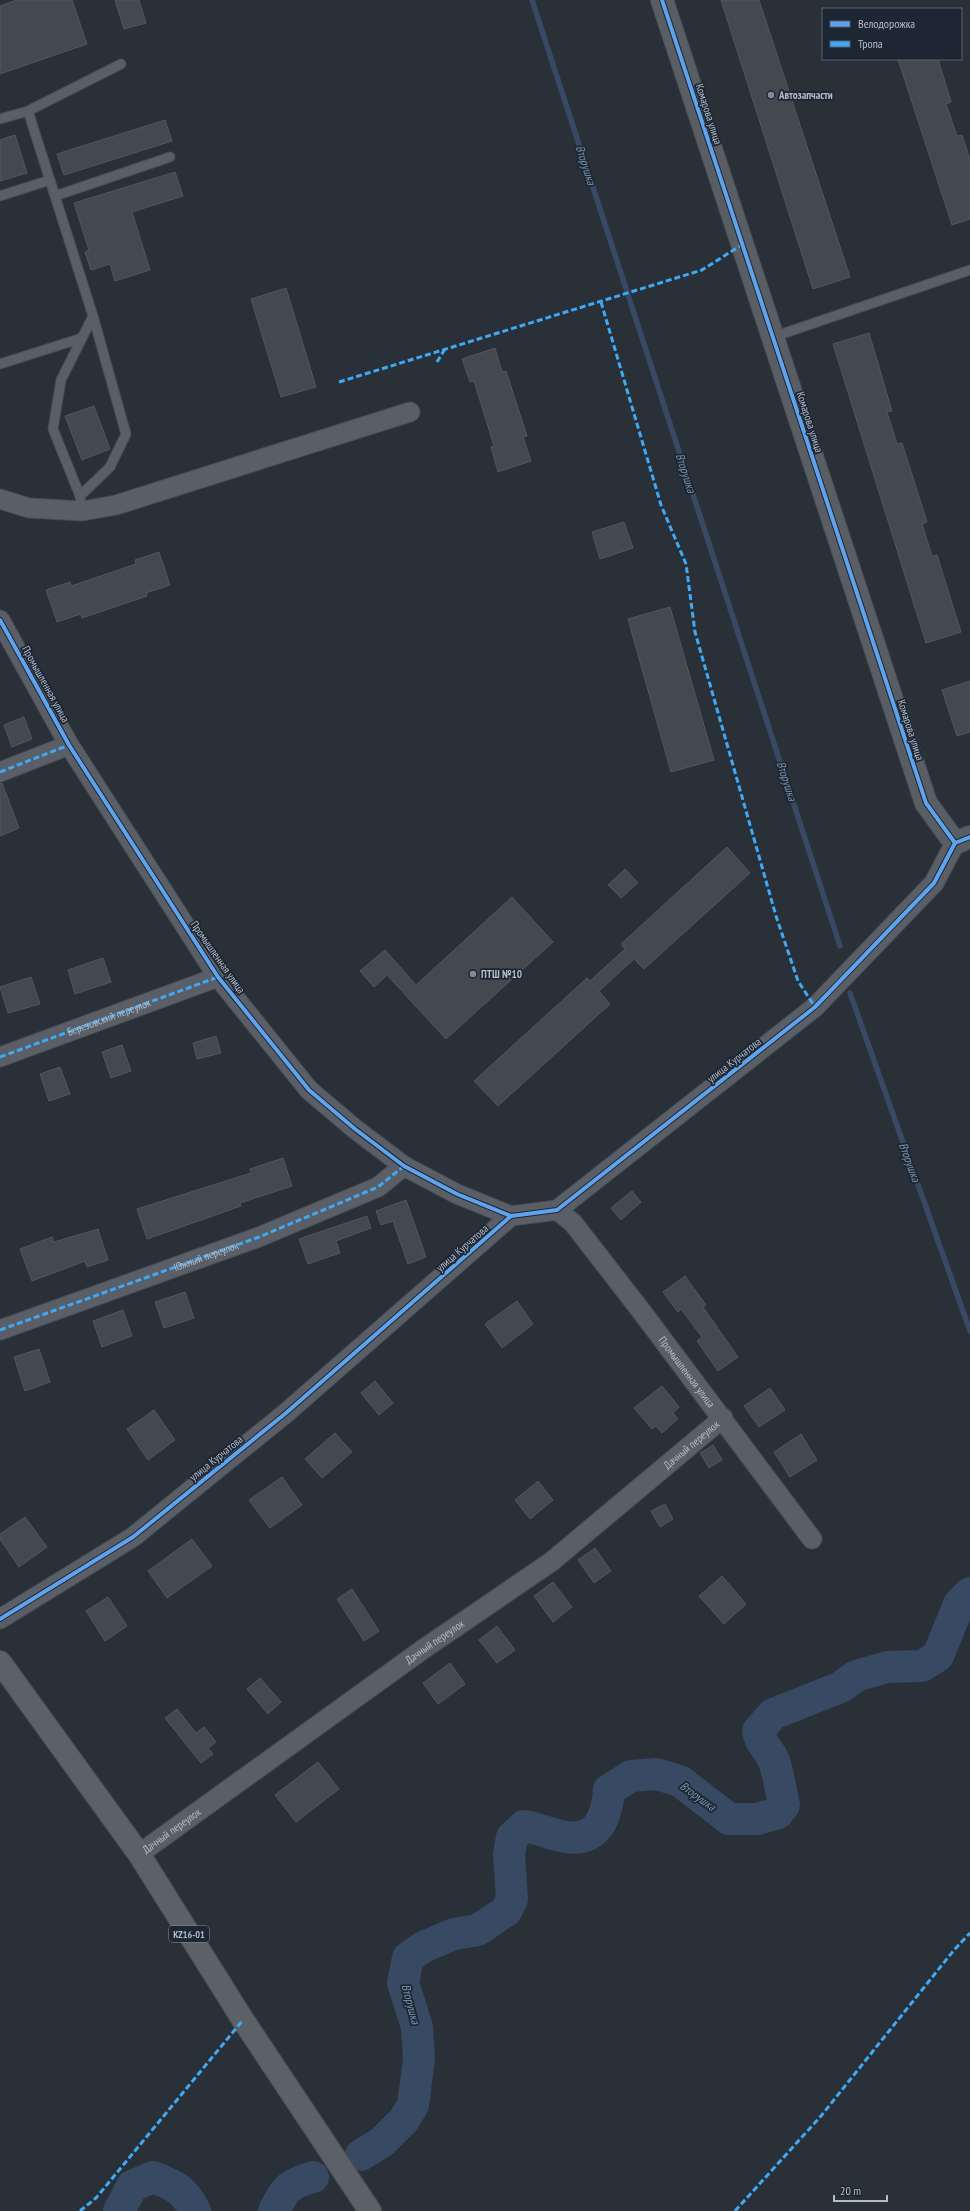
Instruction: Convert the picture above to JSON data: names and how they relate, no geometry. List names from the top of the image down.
{
  "streets": {
    "main road": ["KZ16-01"],
    "street": [
      "Комарова улица",
      "Промышленная улица",
      "Березовский переулок",
      "улица Курчатова",
      "Южный переулок",
      "Дачный переулок"
    ]
  },
  "crossings": [
    ["Комарова улица", "улица Курчатова"],
    ["Промышленная улица", "Березовский переулок"],
    ["Промышленная улица", "улица Курчатова"],
    ["Промышленная улица", "Южный переулок"],
    ["Промышленная улица", "Дачный переулок"],
    ["Дачный переулок", "KZ16-01"]
  ],
  "water": ["Вторушка"],
  "places": ["Автозапчасти", "ПТШ №10"],
  "legend": ["Велодорожка", "Тропа"],
  "scale_bar": "20 m"
}
